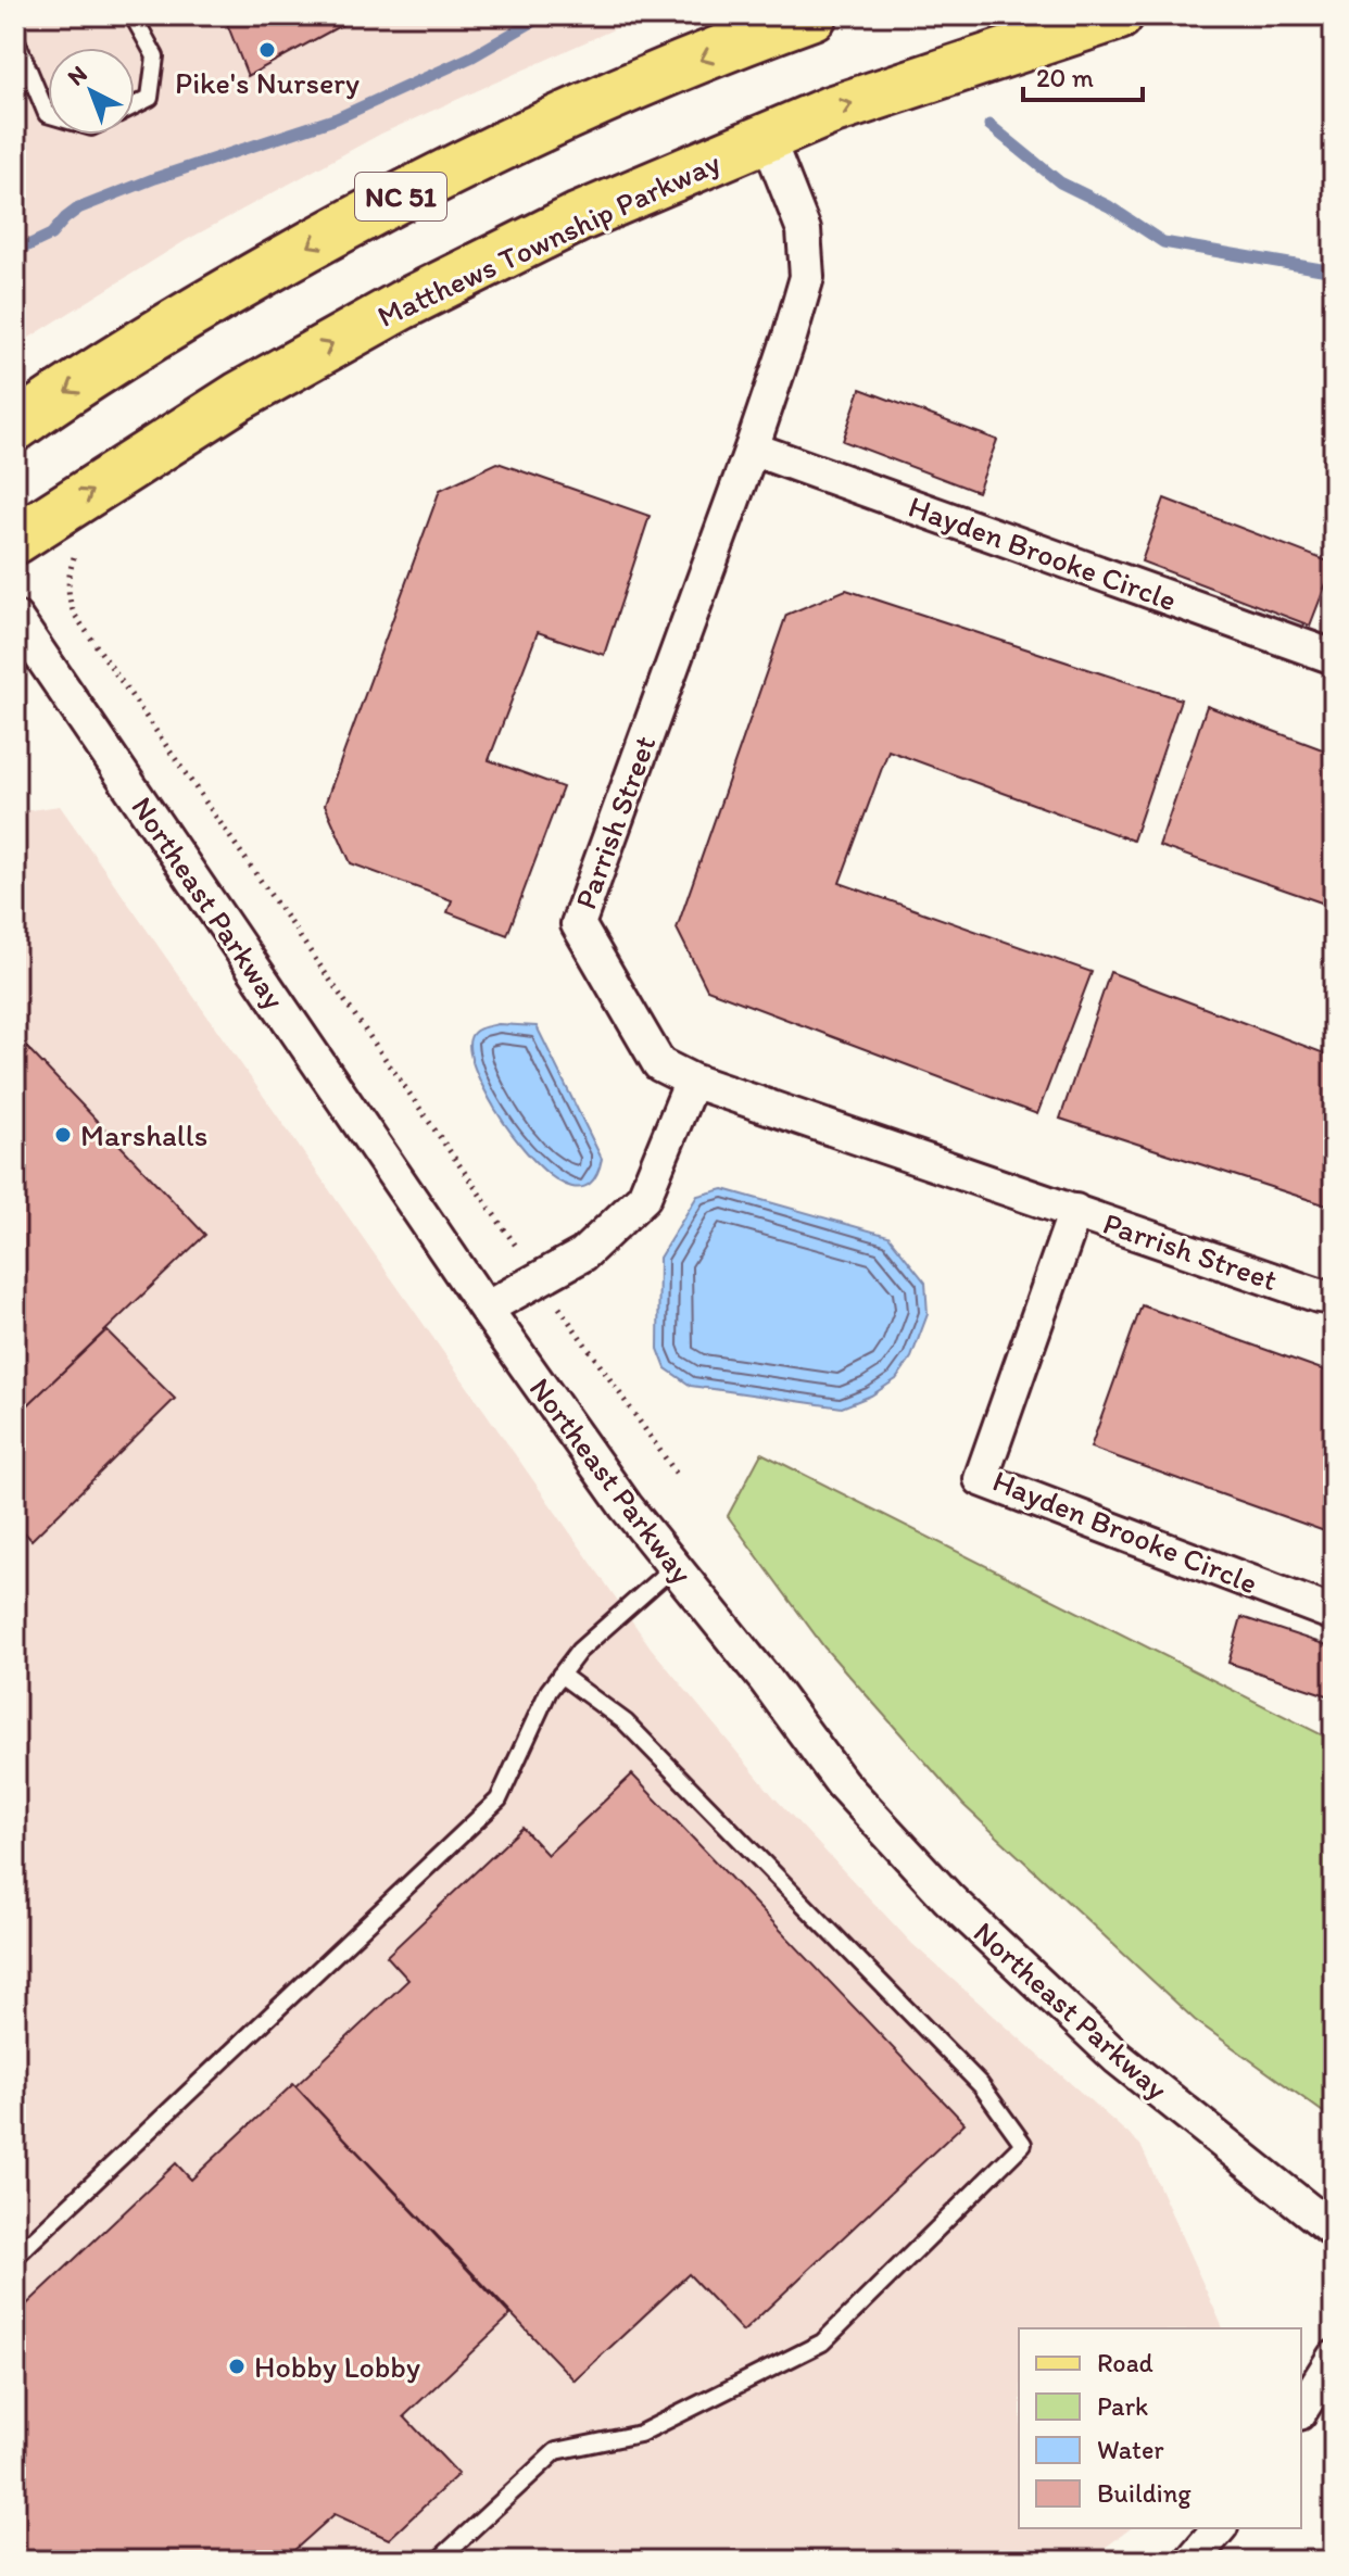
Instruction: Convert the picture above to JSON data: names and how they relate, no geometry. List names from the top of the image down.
{
  "streets": {
    "main road": ["NC 51", "Matthews Township Parkway"],
    "street": ["Hayden Brooke Circle", "Parrish Street", "Northeast Parkway"]
  },
  "crossings": [
    ["Matthews Township Parkway", "Parrish Street"],
    ["Hayden Brooke Circle", "Parrish Street"]
  ],
  "places": ["Pike's Nursery", "Marshalls", "Hobby Lobby"],
  "legend": [
    "Road",
    "Park",
    "Water",
    "Building"
  ],
  "scale_bar": "20 m",
  "north": "top left"
}
